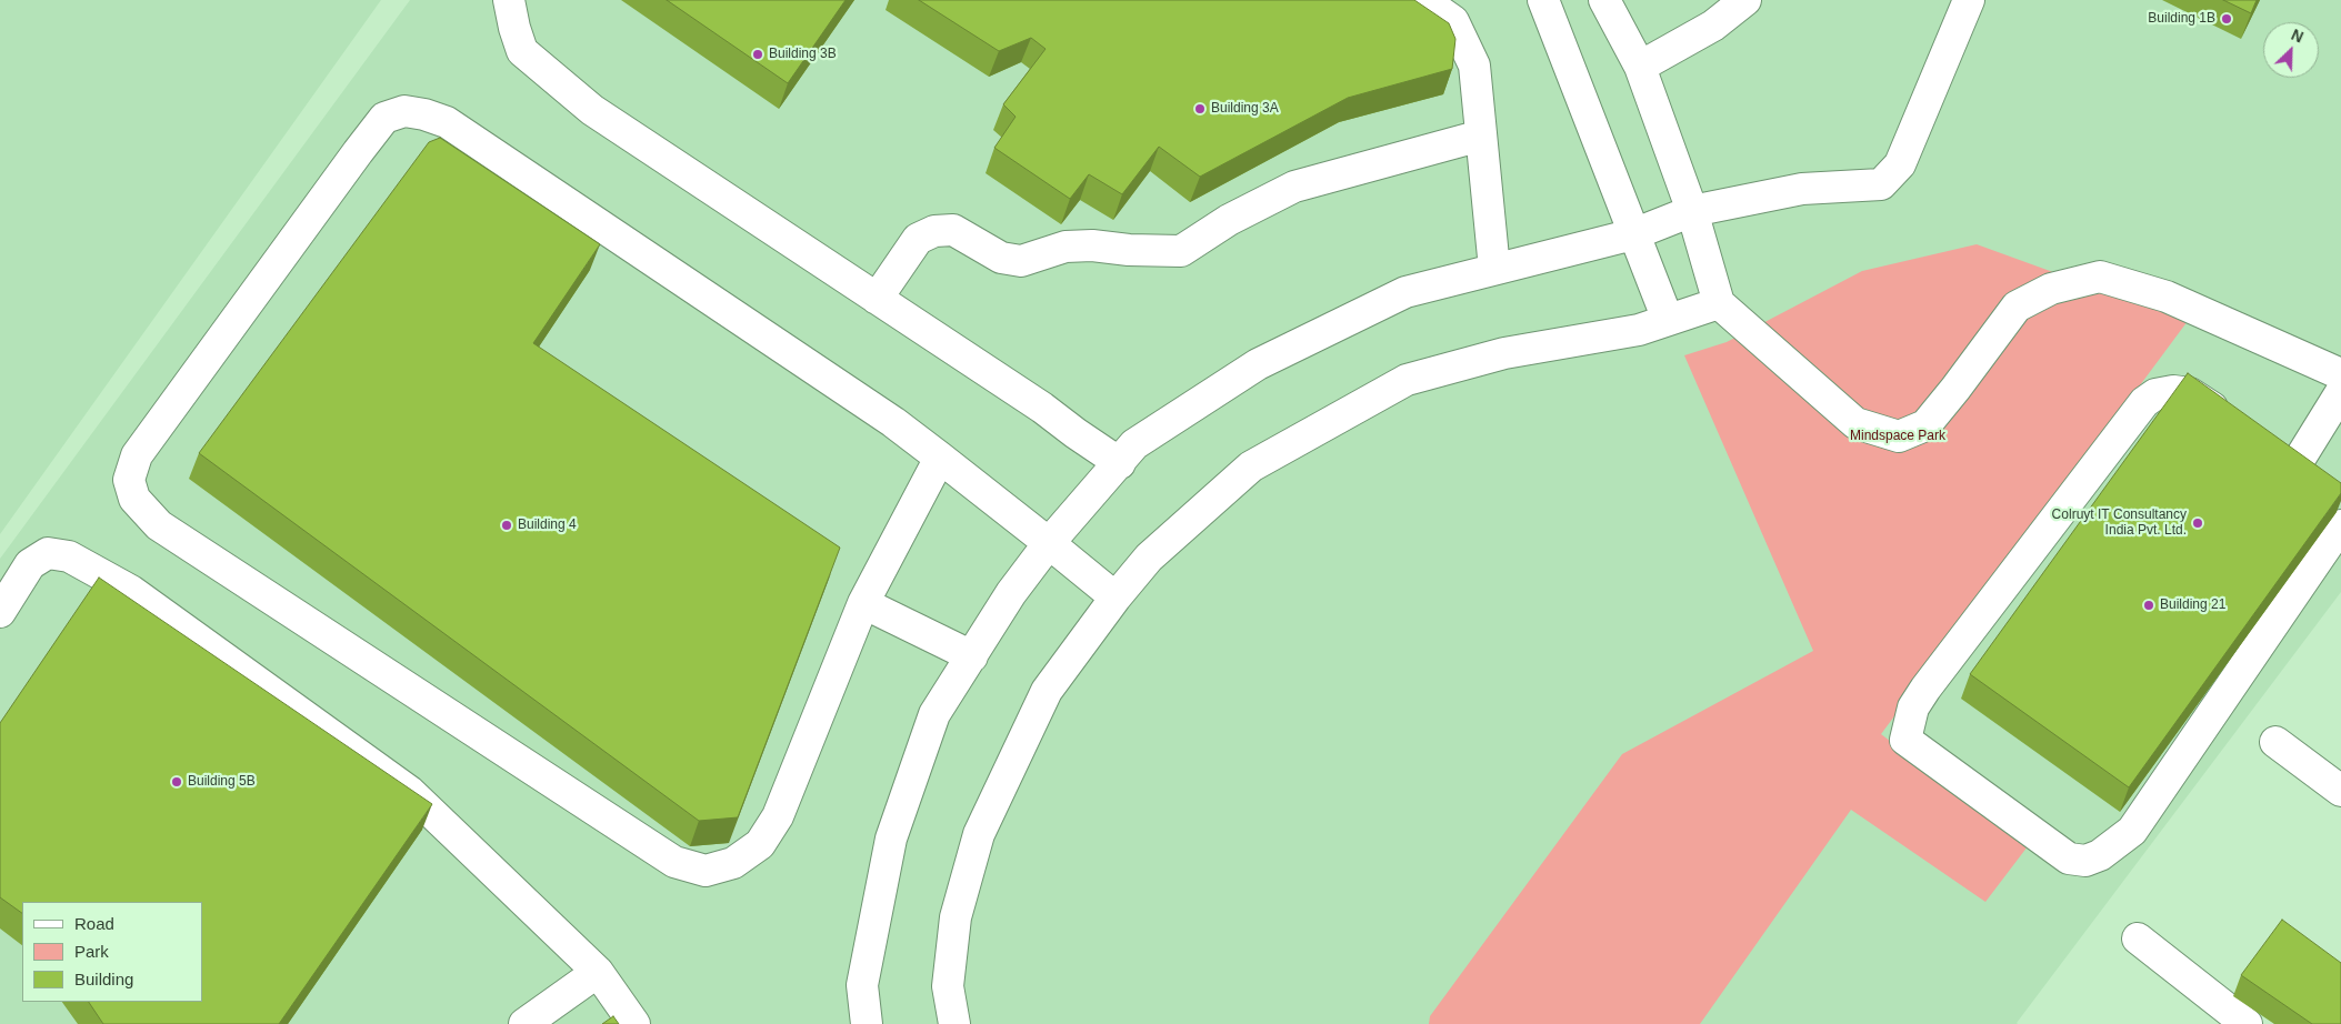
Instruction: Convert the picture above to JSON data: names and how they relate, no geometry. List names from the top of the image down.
{
  "parks": ["Mindspace Park"],
  "places": [
    "Building 1B",
    "Building 3B",
    "Building 3A",
    "Colruyt IT Consultancy India Pvt. Ltd.",
    "Building 4",
    "Building 21",
    "Building 5B"
  ],
  "legend": ["Road", "Park", "Building"],
  "north": "top right"
}
